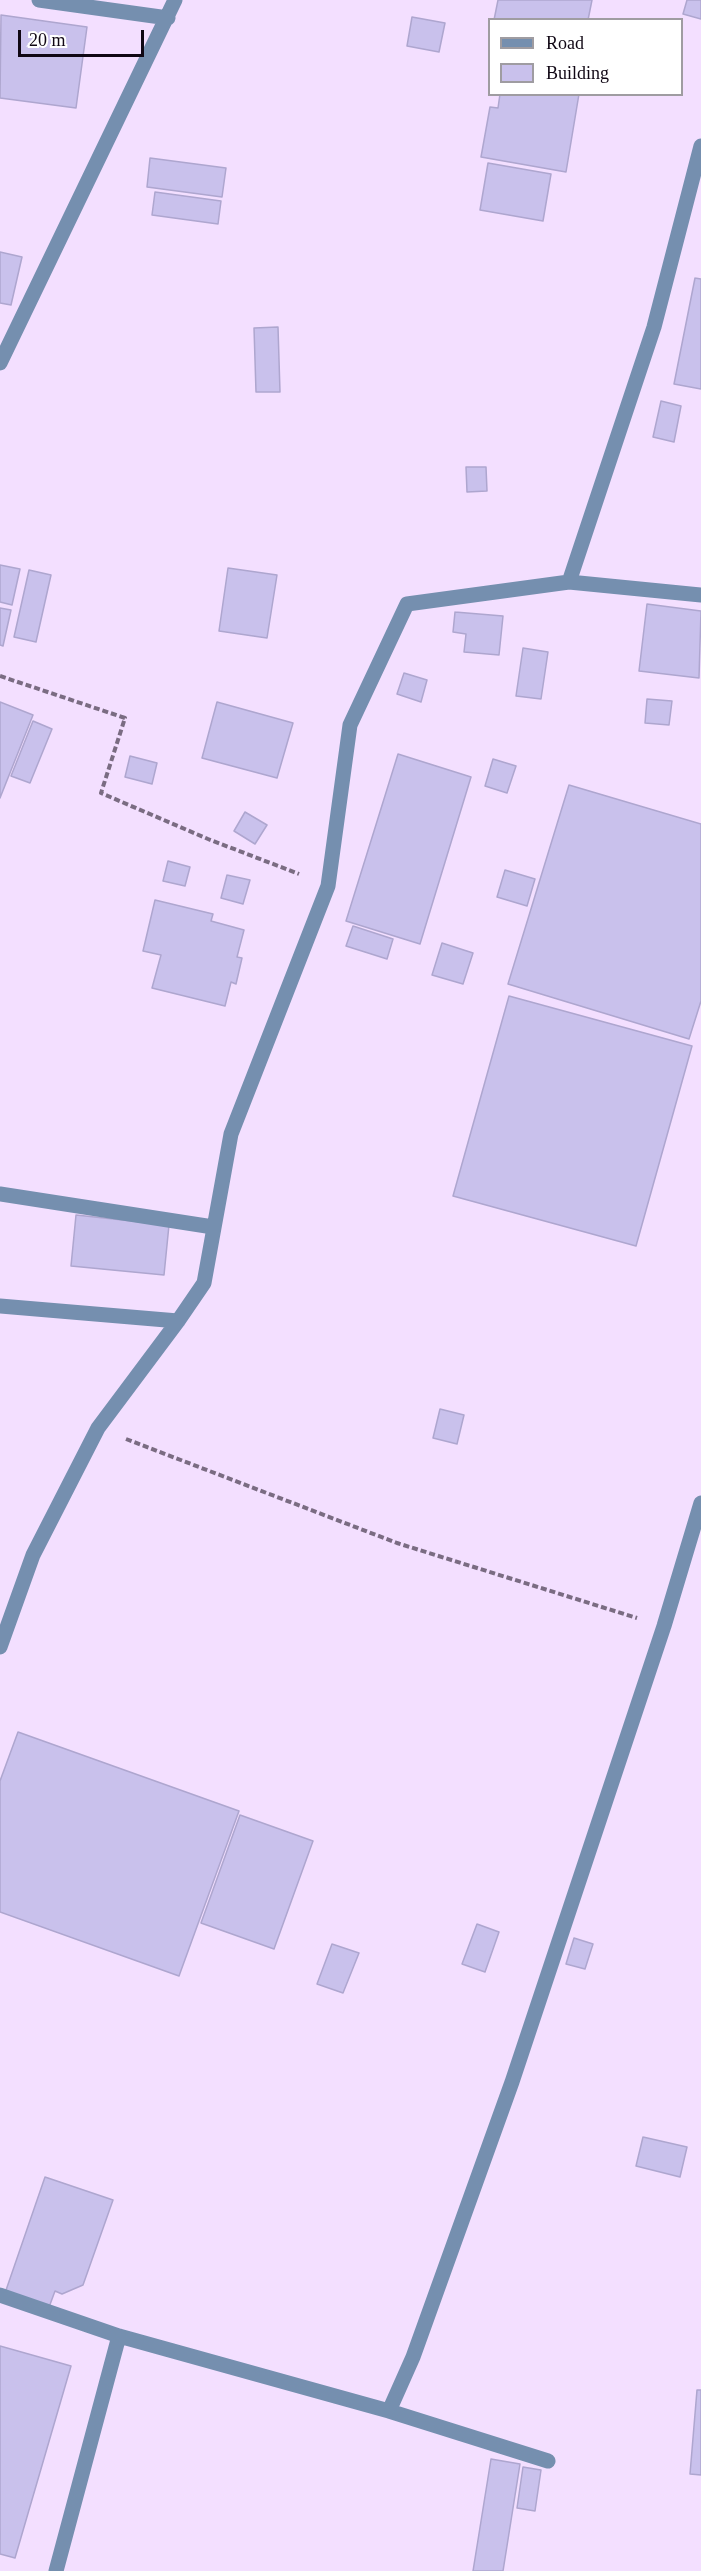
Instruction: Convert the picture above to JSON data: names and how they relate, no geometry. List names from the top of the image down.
{
  "legend": ["Road", "Building"],
  "scale_bar": "20 m"
}
